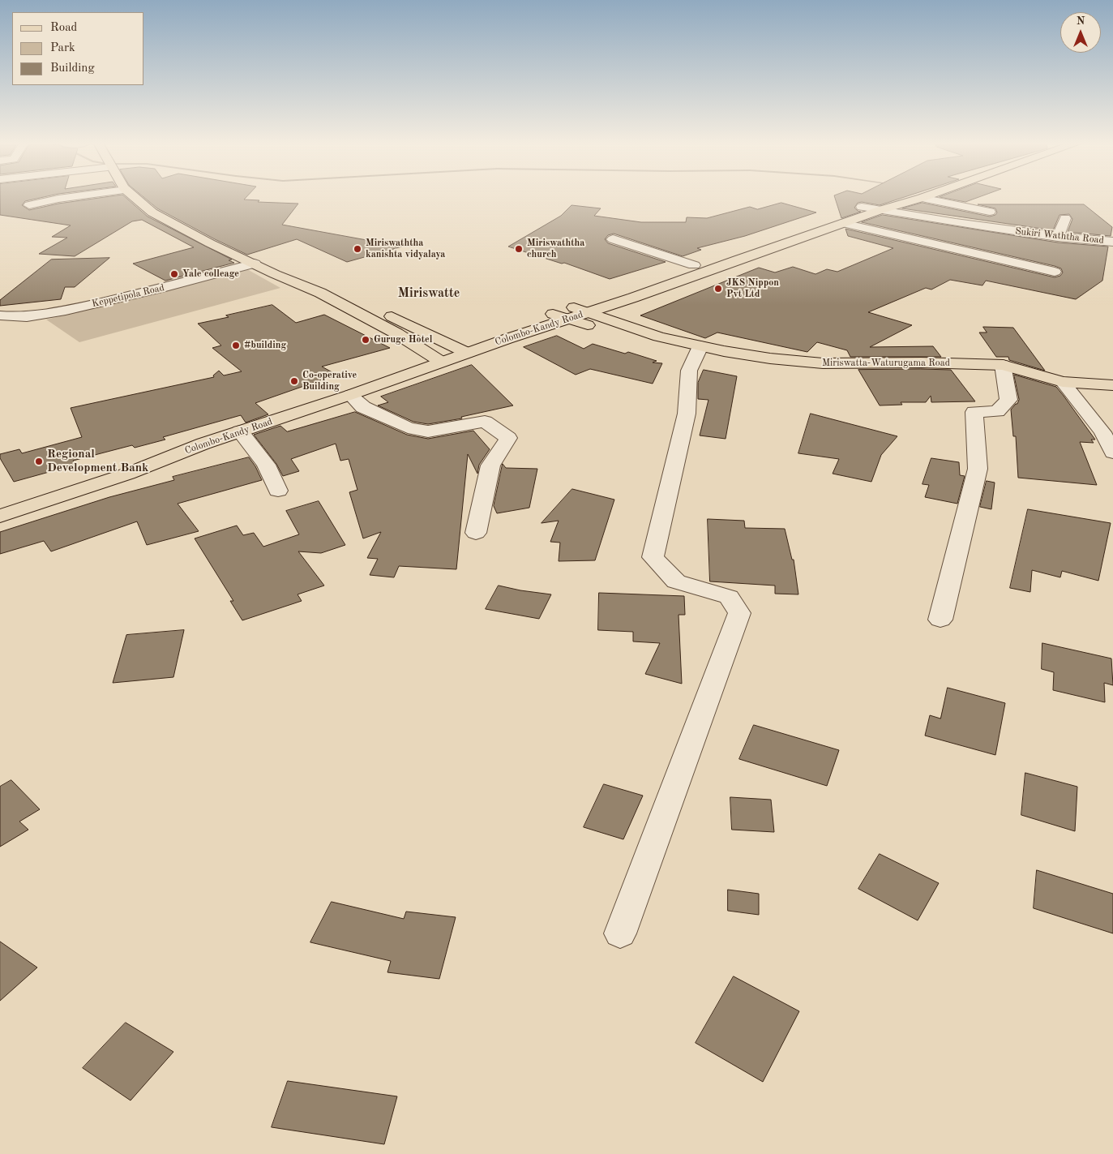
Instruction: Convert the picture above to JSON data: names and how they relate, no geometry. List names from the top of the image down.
{
  "streets": {
    "main road": ["Colombo-Kandy Road", "Miriswatta-Waturugama Road"],
    "street": ["Sukiri Waththa Road", "Keppetipola Road"]
  },
  "crossings": [
    ["Sukiri Waththa Road", "Colombo-Kandy Road"],
    ["Colombo-Kandy Road", "Miriswatta-Waturugama Road"]
  ],
  "districts": ["Miriswatte"],
  "places": [
    "Miriswaththa kanishta vidyalaya",
    "Miriswaththa church",
    "Yale colleage",
    "JKS Nippon Pvt Ltd",
    "Guruge Hotel",
    "#building",
    "Co-operative Building",
    "Regional Development Bank"
  ],
  "legend": ["Road", "Park", "Building"],
  "north": "top"
}
